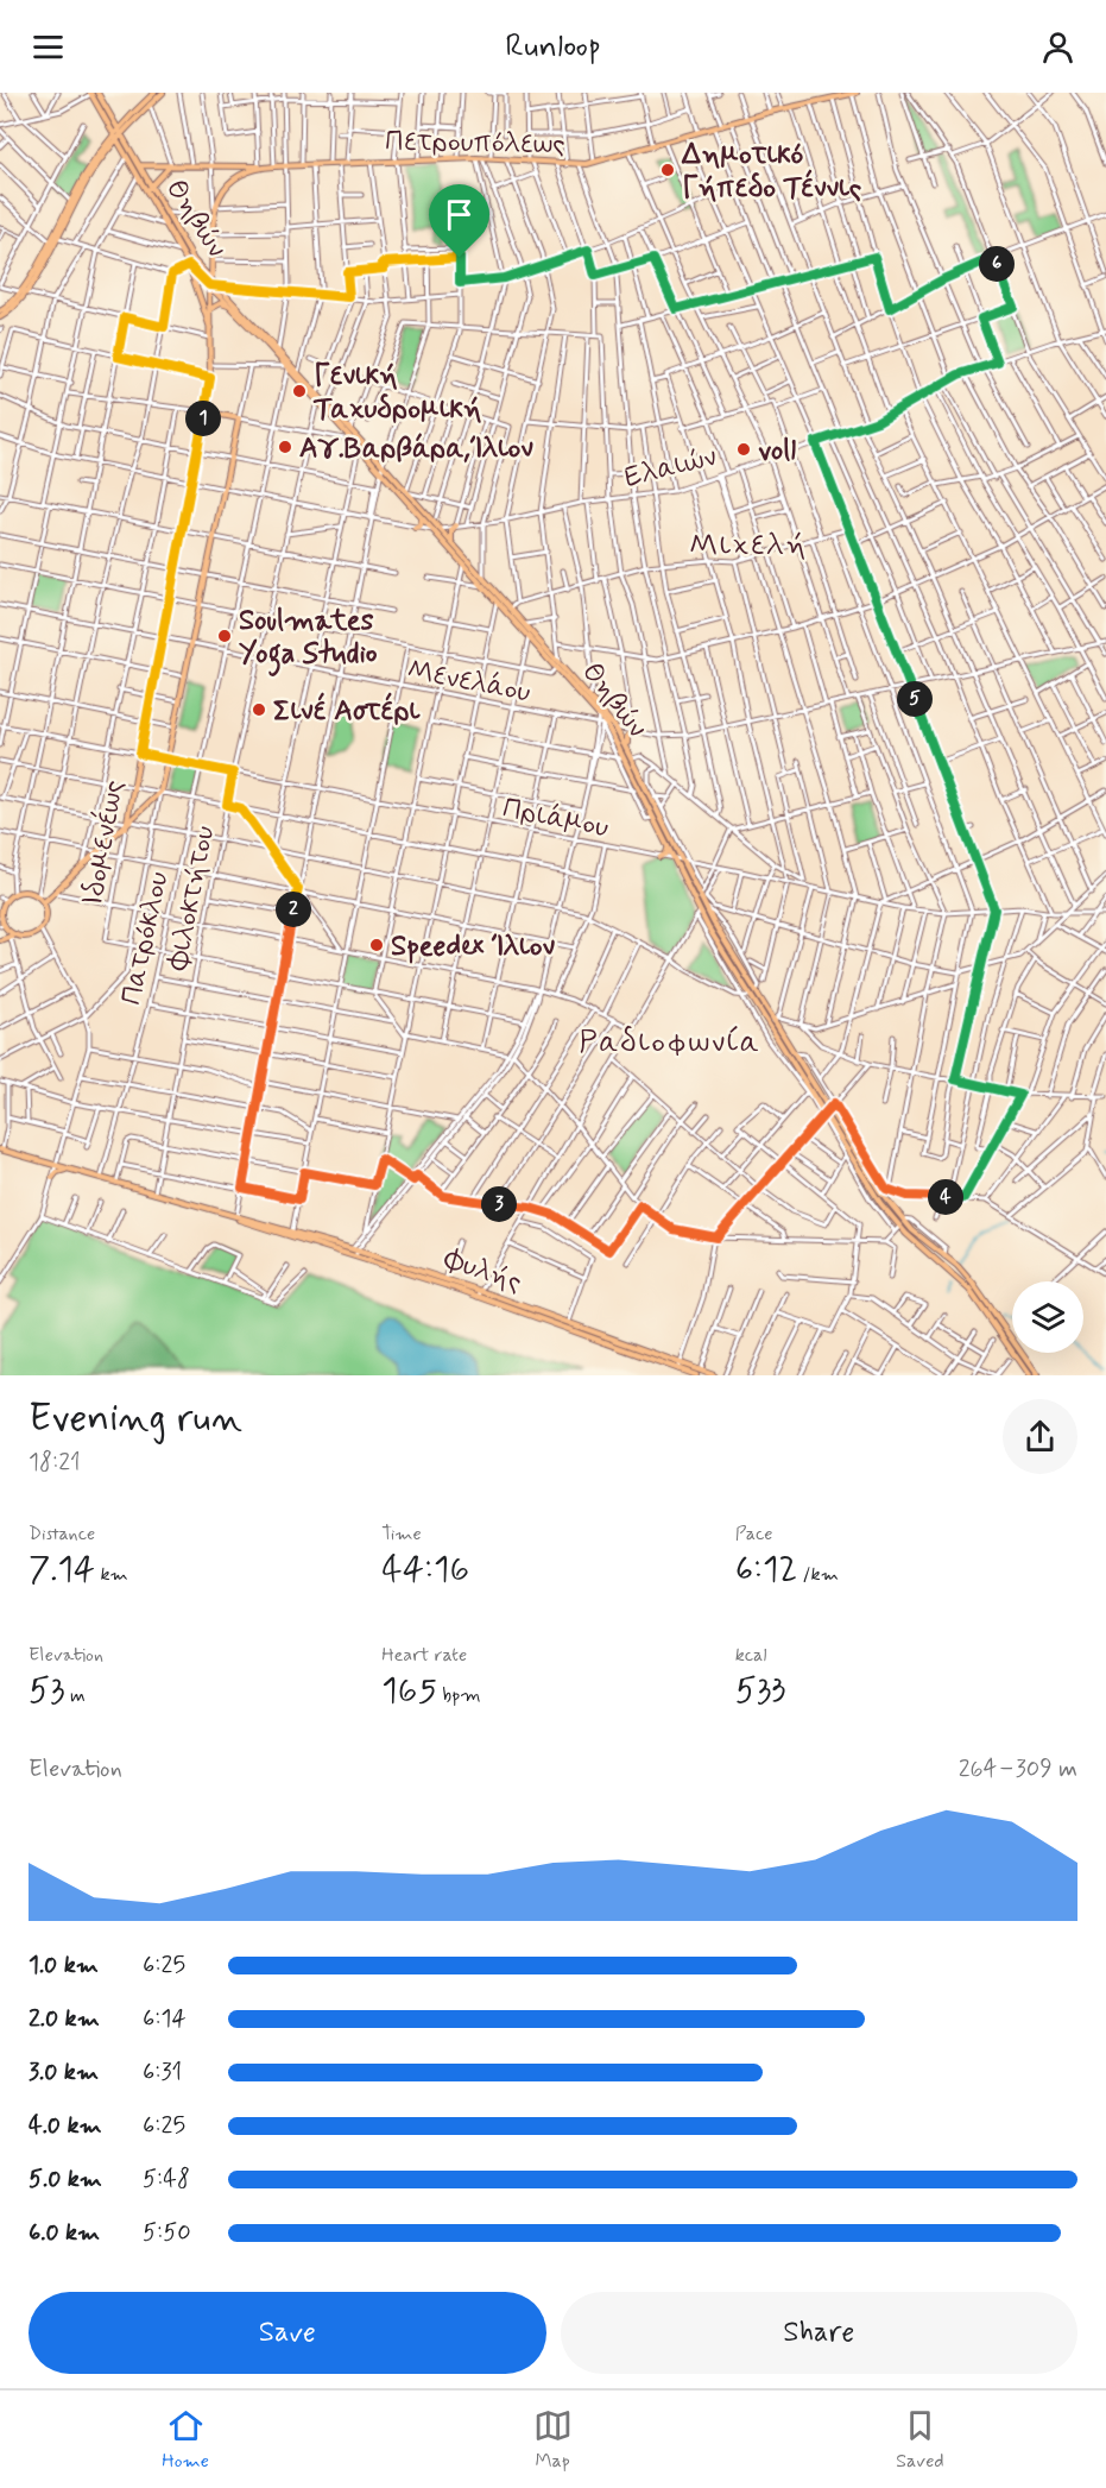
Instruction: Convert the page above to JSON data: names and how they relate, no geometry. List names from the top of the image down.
{
  "streets": {
    "main road": [
      "Πετρουπόλεως",
      "Θηβών",
      "Ιδομενέως",
      "Φυλής"
    ],
    "street": [
      "Ελαιών",
      "Μενελάου",
      "Πριάμου",
      "Φιλοκτήτου",
      "Πατρόκλου"
    ]
  },
  "crossings": [
    ["Πετρουπόλεως", "Θηβών"],
    ["Πετρουπόλεως", "Ιδομενέως"],
    ["Θηβών", "Ελαιών"],
    ["Θηβών", "Μενελάου"],
    ["Θηβών", "Πριάμου"],
    ["Θηβών", "Ιδομενέως"],
    ["Θηβών", "Φιλοκτήτου"],
    ["Θηβών", "Πατρόκλου"],
    ["Ελαιών", "Ιδομενέως"],
    ["Ελαιών", "Φιλοκτήτου"],
    ["Ελαιών", "Πατρόκλου"],
    ["Μενελάου", "Ιδομενέως"],
    ["Μενελάου", "Φιλοκτήτου"],
    ["Μενελάου", "Πατρόκλου"],
    ["Πριάμου", "Ιδομενέως"],
    ["Πριάμου", "Φιλοκτήτου"],
    ["Πριάμου", "Πατρόκλου"],
    ["Φιλοκτήτου", "Φυλής"],
    ["Πατρόκλου", "Φυλής"]
  ],
  "districts": ["Μιχελή", "Ραδιοφωνία"],
  "places": [
    "Δημοτικό Γήπεδο Τέννις",
    "Γενική Ταχυδρομική",
    "Αγ.Βαρβάρα,Ίλιον",
    "voll",
    "Soulmates Yoga Studio",
    "Σινέ Αστέρι",
    "Speedex Ίλιον"
  ],
  "page": {
    "header": "Runloop",
    "pins": [
      "6",
      "1",
      "5",
      "2",
      "4",
      "3"
    ],
    "heading": ["Evening run", "18:21"],
    "stats": [
      ["Distance", "7.14 km"],
      ["Time", "44:16"],
      ["Pace", "6:12 /km"],
      ["Elevation", "53 m"],
      ["Heart rate", "165 bpm"],
      ["kcal", "533"]
    ],
    "chart": ["Elevation", "264–309 m"],
    "list": [
      {
        "name": "1.0 km",
        "note": "6:25"
      },
      {
        "name": "2.0 km",
        "note": "6:14"
      },
      {
        "name": "3.0 km",
        "note": "6:31"
      },
      {
        "name": "4.0 km",
        "note": "6:25"
      },
      {
        "name": "5.0 km",
        "note": "5:48"
      },
      {
        "name": "6.0 km",
        "note": "5:50"
      }
    ],
    "buttons": ["Save", "Share"],
    "tabs": ["Home", "Map", "Saved"]
  }
}
